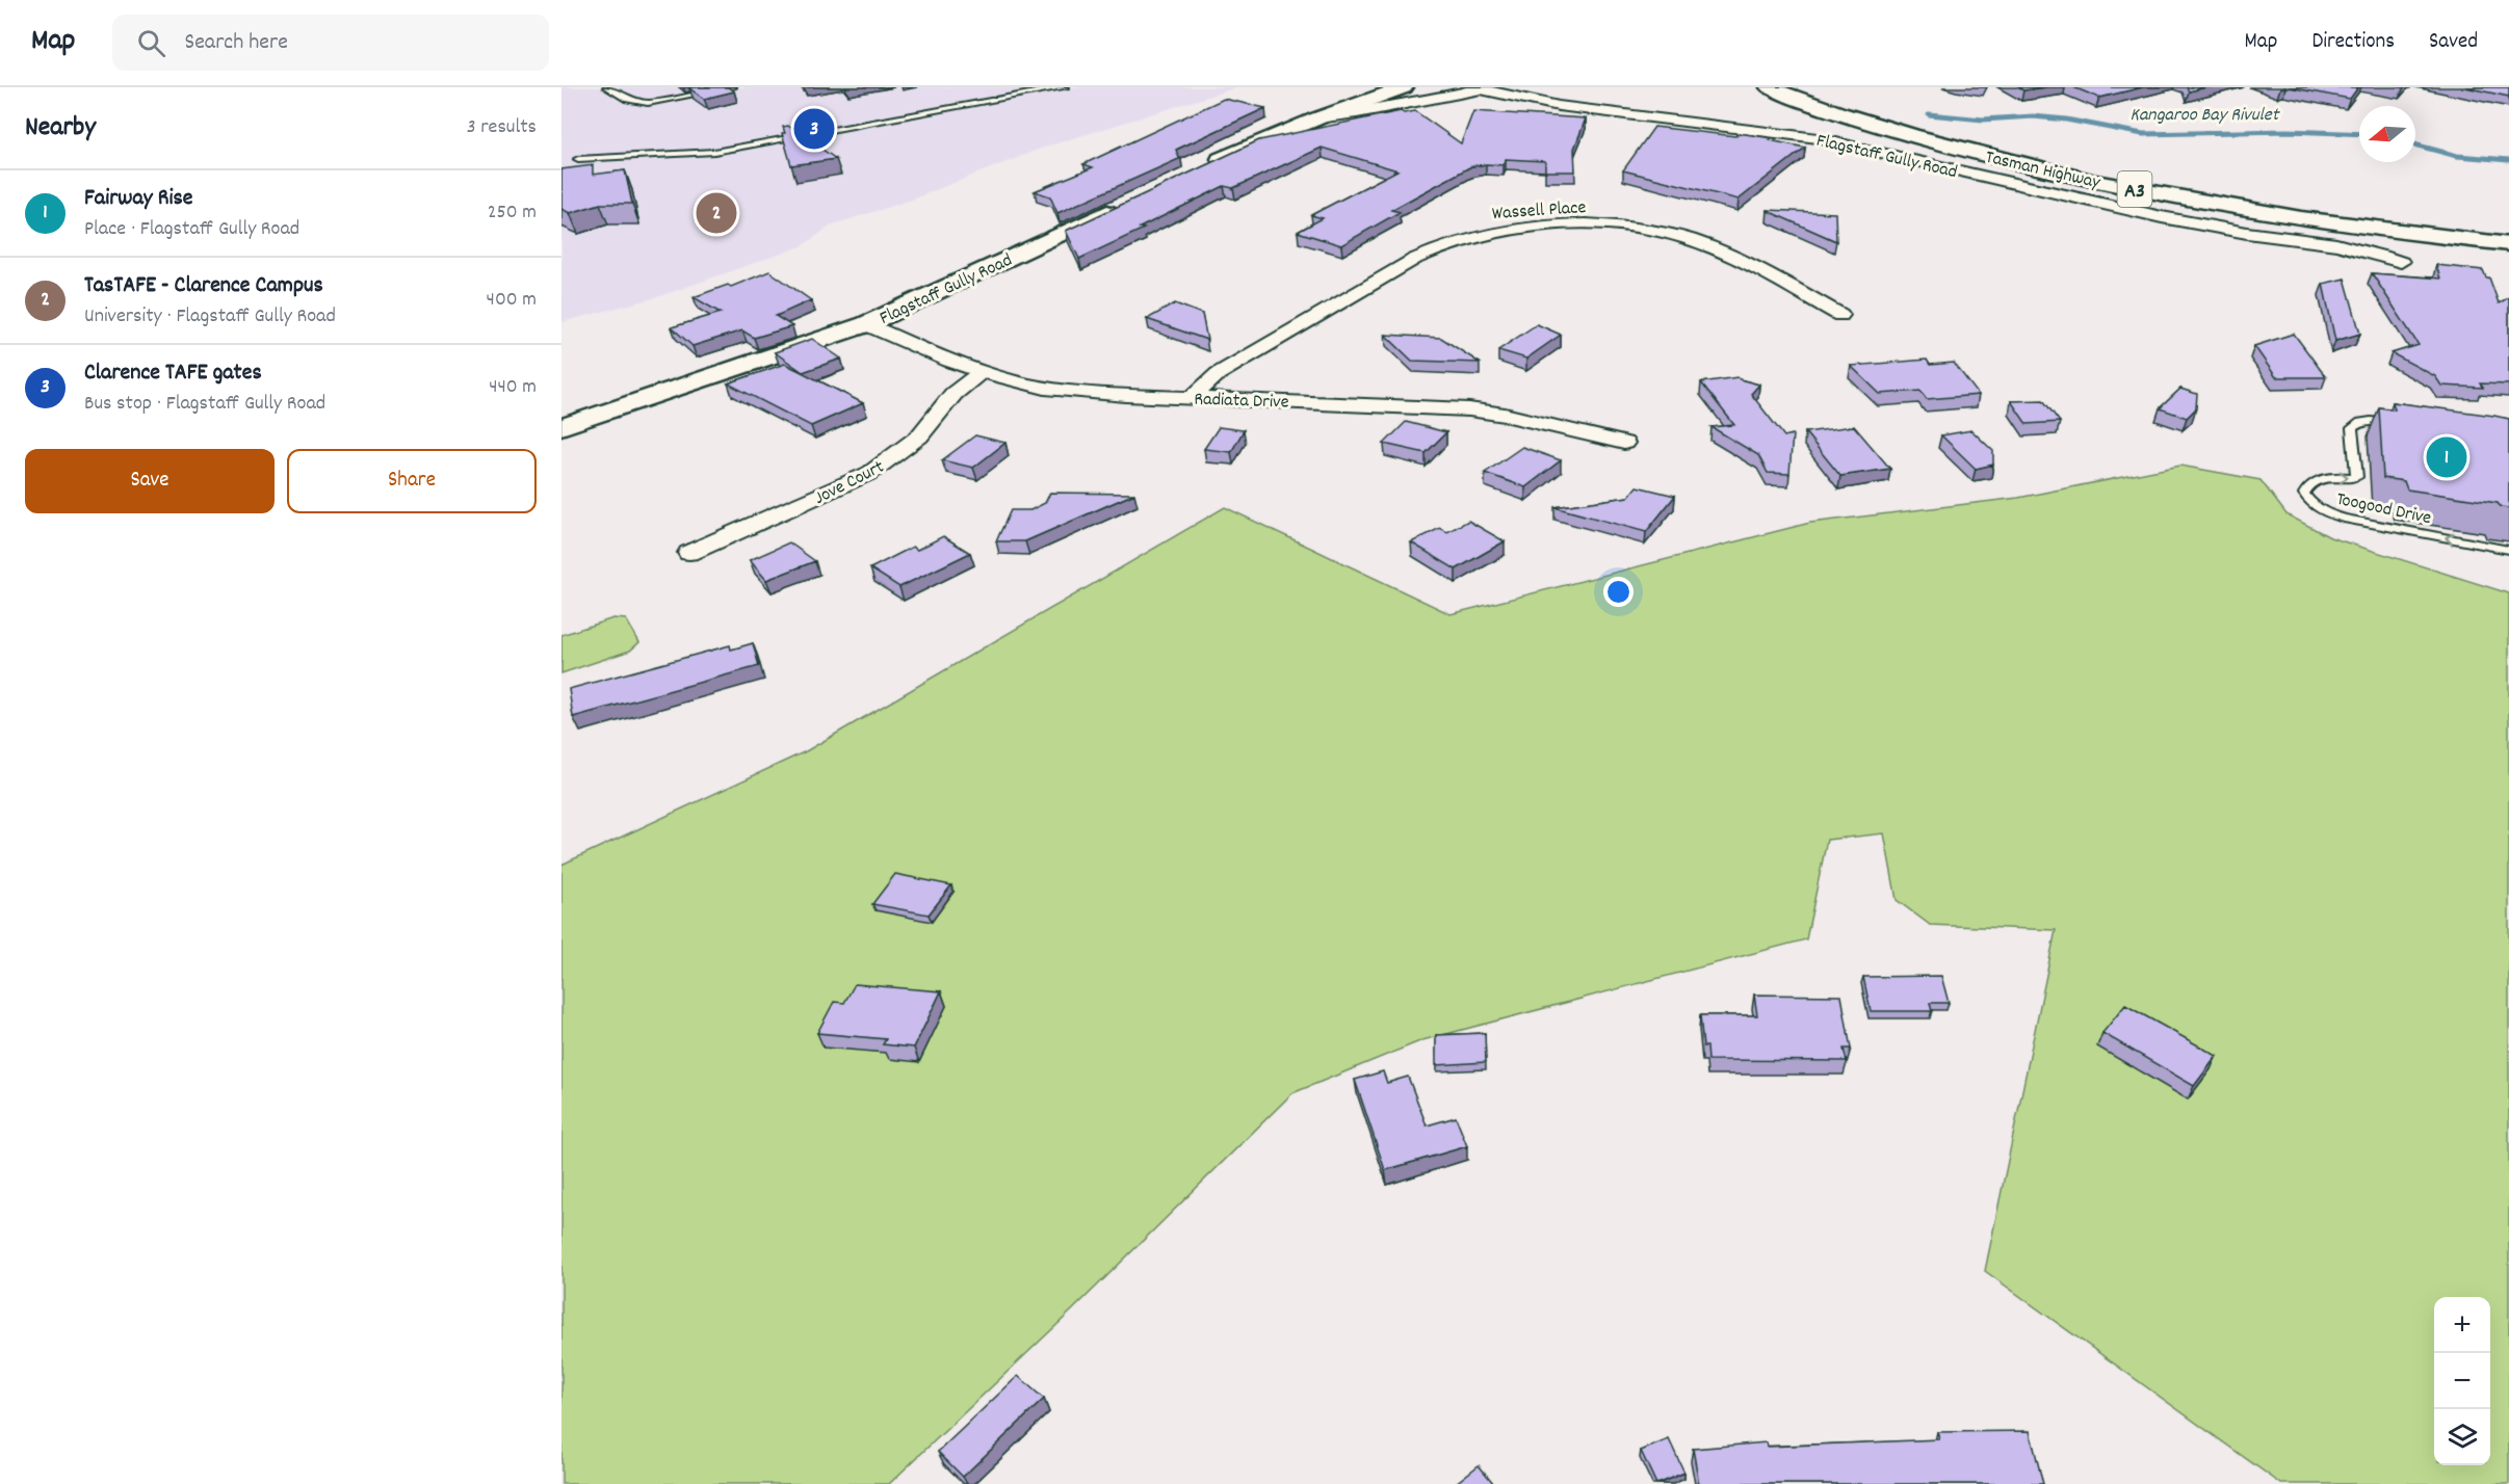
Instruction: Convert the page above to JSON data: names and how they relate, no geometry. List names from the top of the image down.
{
  "streets": {
    "main road": ["Flagstaff Gully Road", "Tasman Highway", "A3"],
    "street": ["Wassell Place", "Radiata Drive", "Jove Court"],
    "lane": ["Toogood Drive"]
  },
  "crossings": [
    ["Flagstaff Gully Road", "Radiata Drive"],
    ["Wassell Place", "Radiata Drive"],
    ["Radiata Drive", "Jove Court"]
  ],
  "water": ["Kangaroo Bay Rivulet"],
  "north": "left",
  "page": {
    "header": "Map",
    "search": "Search here",
    "nav": ["Map", "Directions", "Saved"],
    "heading": ["Nearby", "3 results"],
    "pins": ["3", "2", "1"],
    "list": [
      {
        "mark": "1",
        "name": "Fairway Rise",
        "note": "Place · Flagstaff Gully Road",
        "value": "250 m"
      },
      {
        "mark": "2",
        "name": "TasTAFE - Clarence Campus",
        "note": "University · Flagstaff Gully Road",
        "value": "400 m"
      },
      {
        "mark": "3",
        "name": "Clarence TAFE gates",
        "note": "Bus stop · Flagstaff Gully Road",
        "value": "440 m"
      }
    ],
    "buttons": ["Save", "Share"],
    "map_buttons": ["+", "−"]
  }
}
